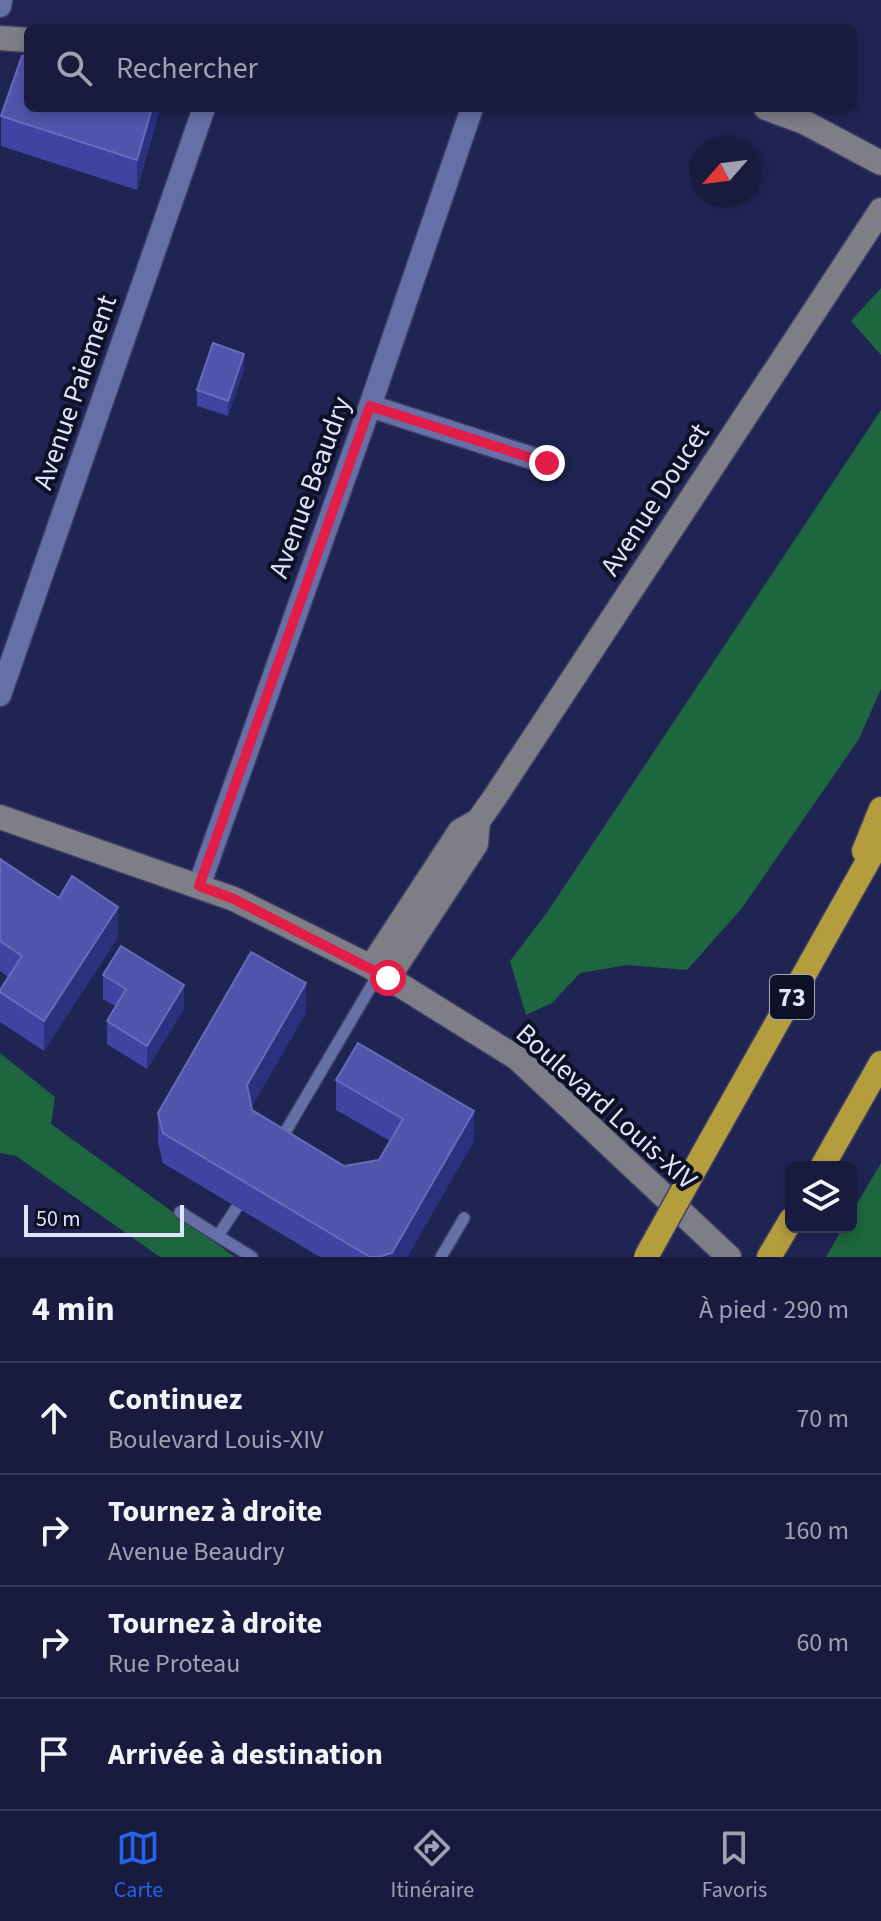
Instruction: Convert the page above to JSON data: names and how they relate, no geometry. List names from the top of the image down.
{
  "streets": {
    "highway": ["73"],
    "street": [
      "Avenue Paiement",
      "Avenue Beaudry",
      "Avenue Doucet",
      "Boulevard Louis-XIV"
    ]
  },
  "crossings": [
    ["Avenue Beaudry", "Boulevard Louis-XIV"],
    ["Avenue Doucet", "Boulevard Louis-XIV"]
  ],
  "scale_bar": "50 m",
  "north": "bottom left",
  "page": {
    "search": "Rechercher",
    "scale": "50 m",
    "heading": ["4 min", "À pied · 290 m"],
    "list": [
      ["Continuez", "Boulevard Louis-XIV", "70 m"],
      ["Tournez à droite", "Avenue Beaudry", "160 m"],
      ["Tournez à droite", "Rue Proteau", "60 m"],
      "Arrivée à destination"
    ],
    "nav": ["Carte", "Itinéraire", "Favoris"]
  }
}
